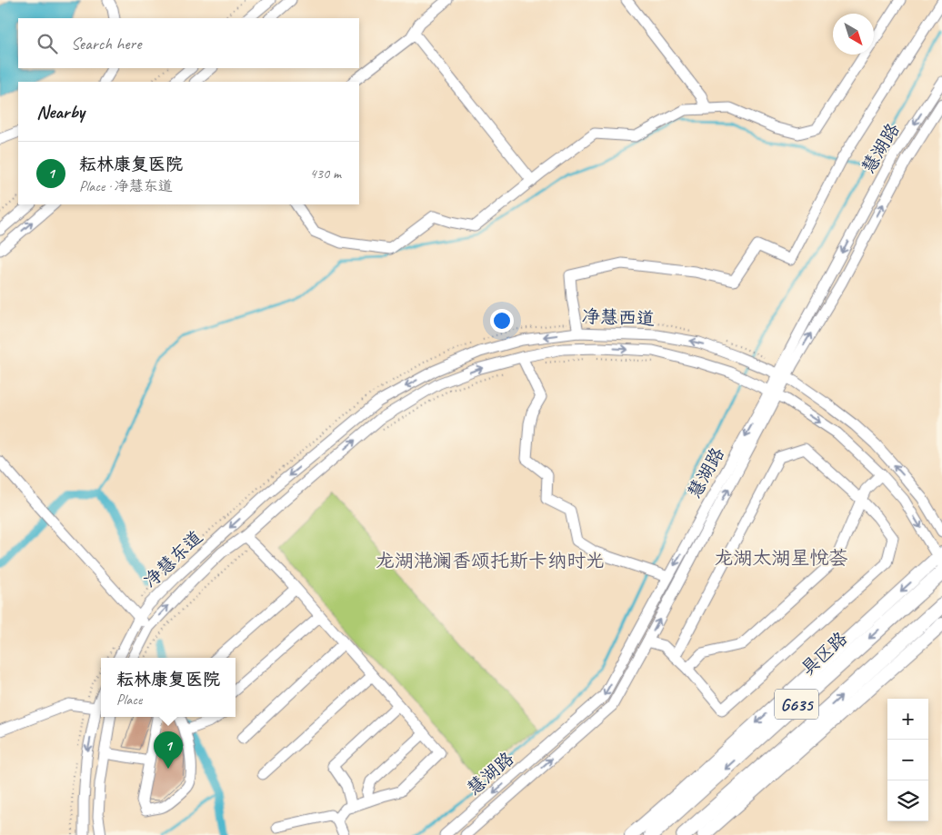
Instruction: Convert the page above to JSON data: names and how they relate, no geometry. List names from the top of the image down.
{
  "streets": {
    "highway": ["具区路", "G635"],
    "street": ["慧湖路", "净慧西道", "净慧东道"]
  },
  "crossings": [
    ["慧湖路", "净慧西道"],
    ["净慧西道", "净慧东道"]
  ],
  "districts": ["龙湖太湖星悦荟", "龙湖滟澜香颂托斯卡纳时光"],
  "north": "bottom right",
  "page": {
    "search": "Search here",
    "heading": "Nearby",
    "list": [
      {
        "mark": "1",
        "name": "耘林康复医院",
        "note": "Place · 净慧东道",
        "value": "430 m"
      }
    ],
    "popup": ["耘林康复医院", "Place"],
    "map_buttons": ["+", "−"],
    "pins": "1"
  }
}
